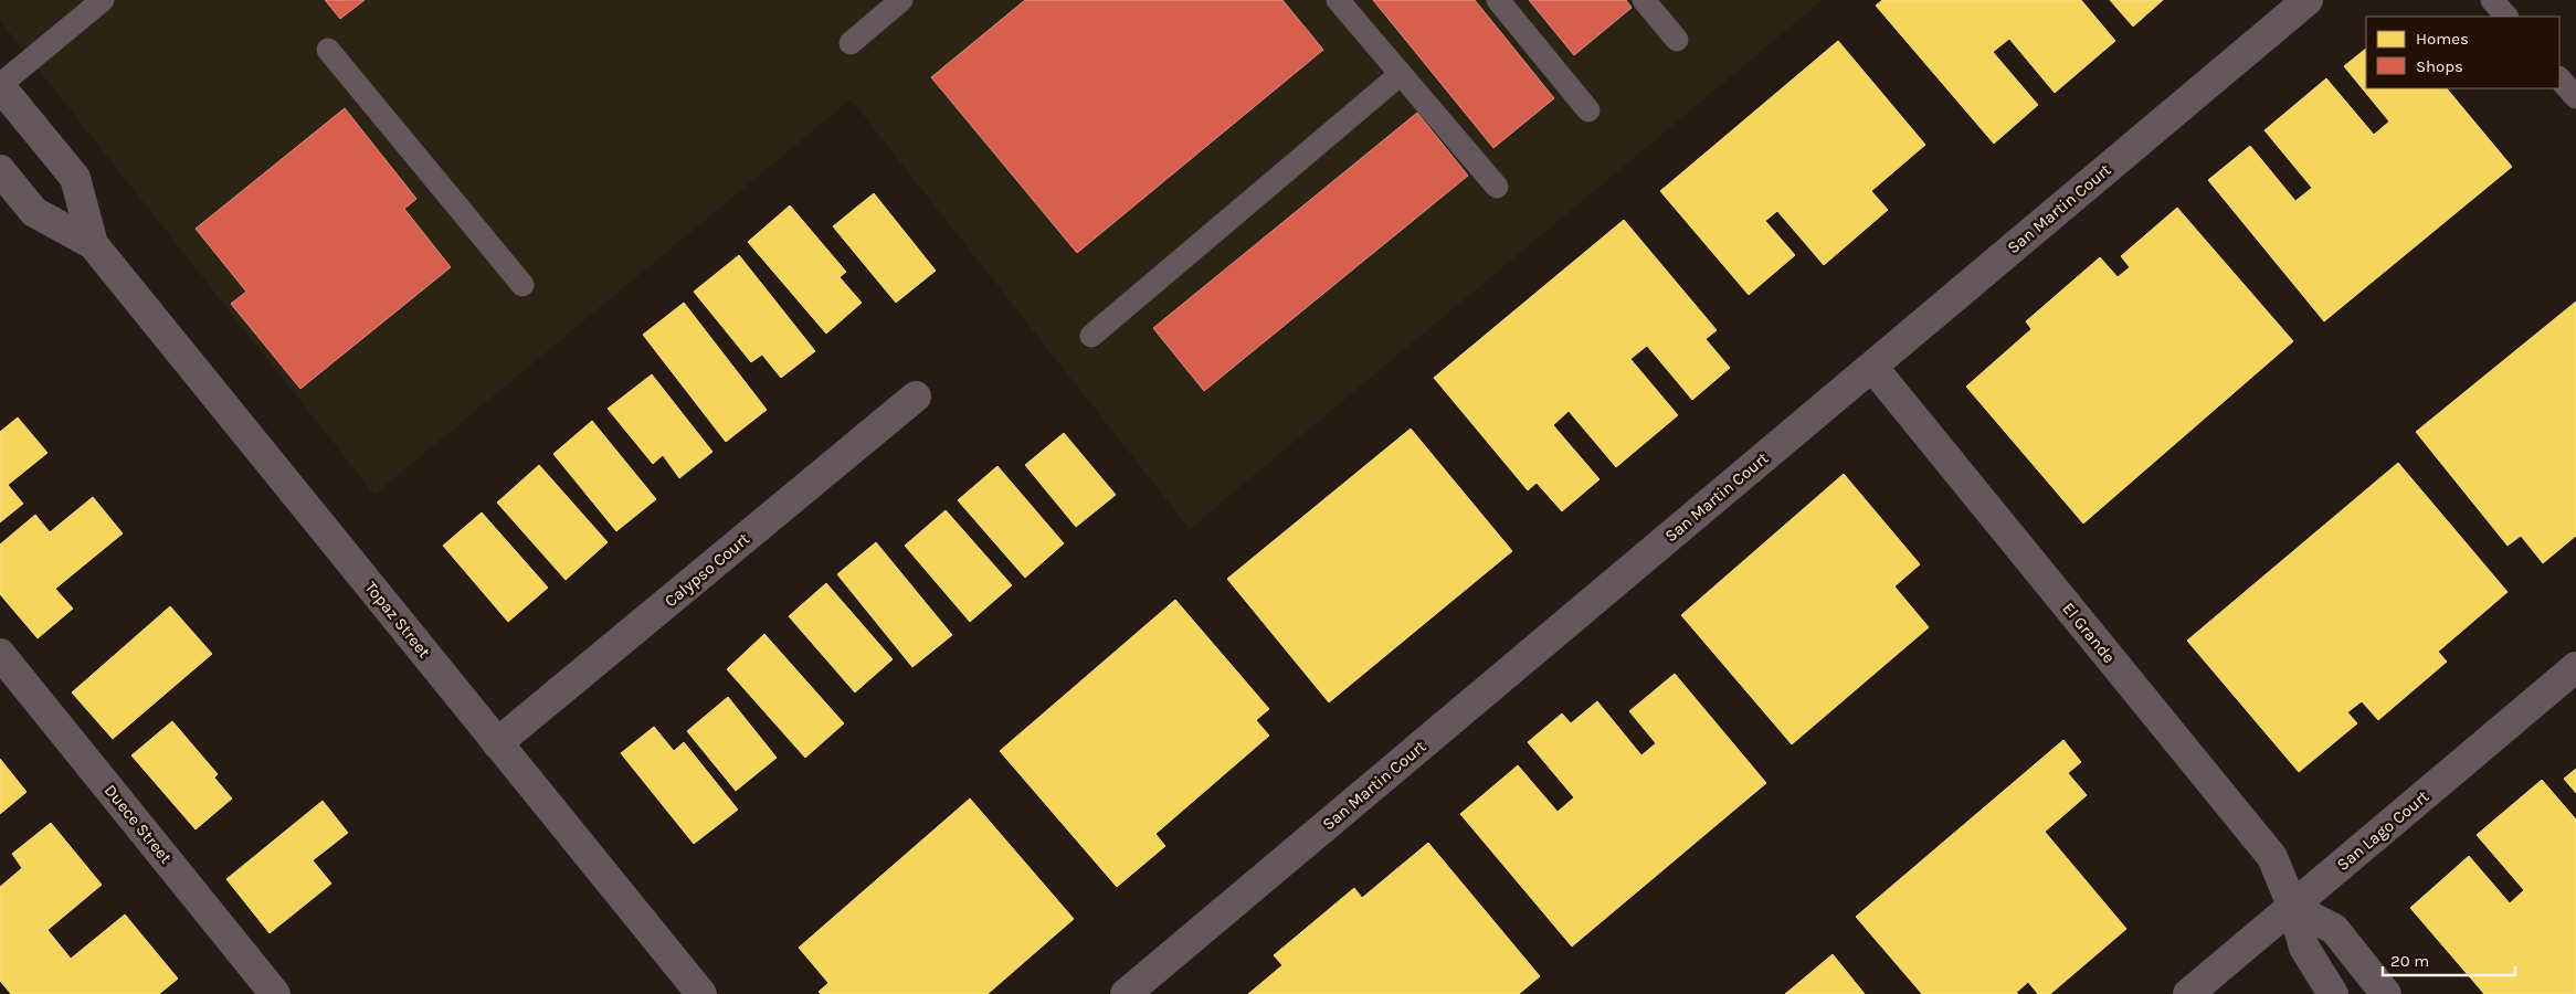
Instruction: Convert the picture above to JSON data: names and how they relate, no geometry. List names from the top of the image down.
{
  "streets": {
    "street": [
      "San Martin Court",
      "Calypso Court",
      "Topaz Street",
      "El Grande",
      "Duece Street",
      "San Lago Court"
    ]
  },
  "crossings": [
    ["San Martin Court", "El Grande"],
    ["Calypso Court", "Topaz Street"],
    ["El Grande", "San Lago Court"]
  ],
  "legend": ["Homes", "Shops"],
  "scale_bar": "20 m"
}
